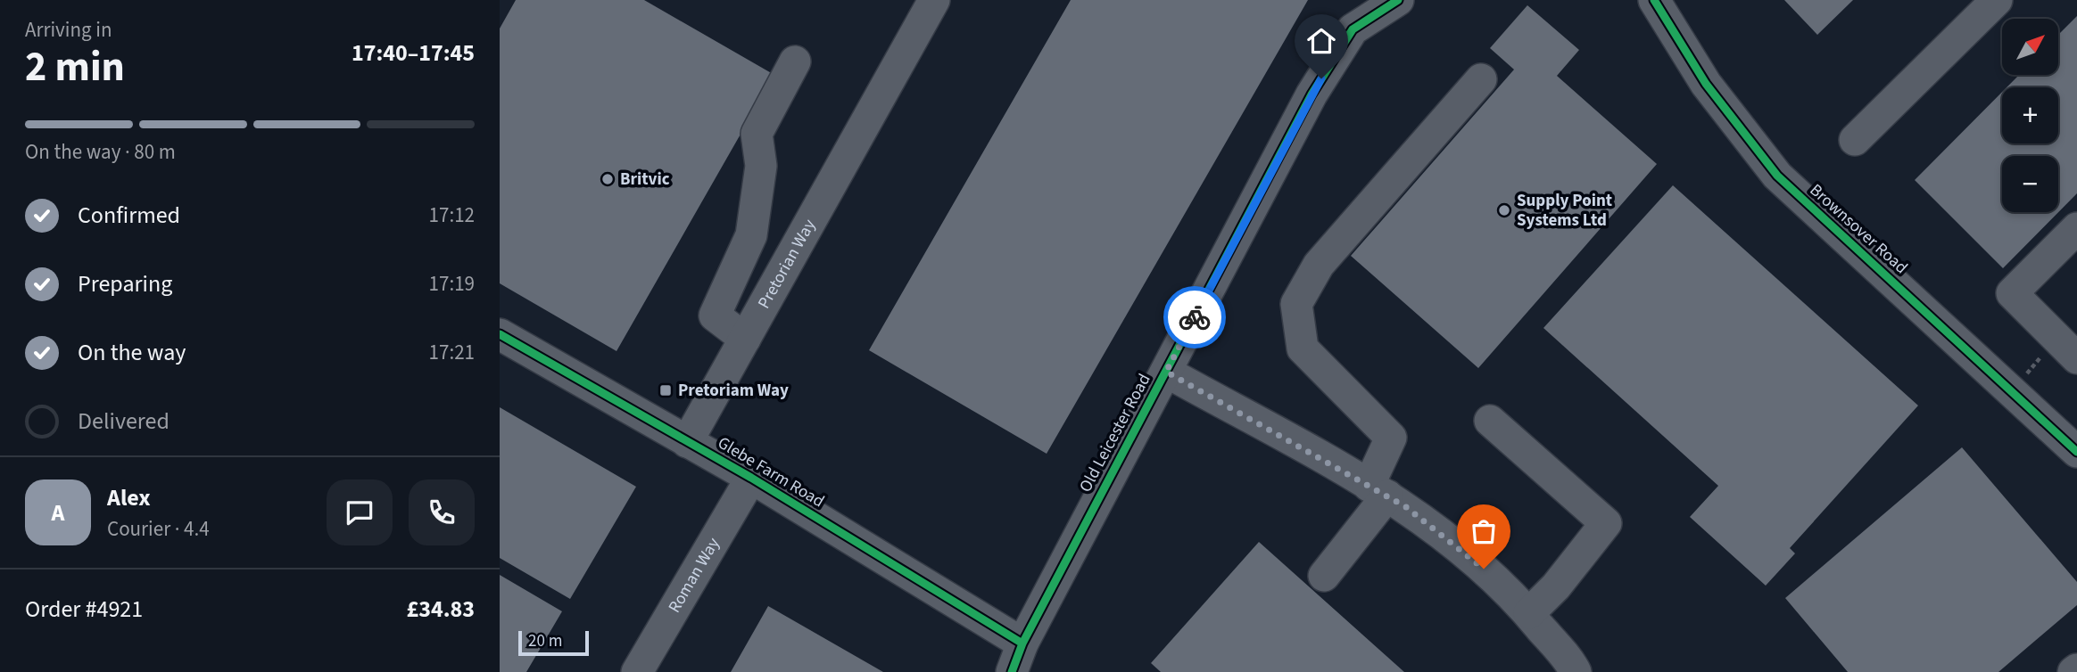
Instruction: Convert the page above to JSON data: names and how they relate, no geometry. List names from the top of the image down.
{
  "streets": {
    "street": [
      "Brownsover Road",
      "Pretorian Way",
      "Old Leicester Road",
      "Glebe Farm Road",
      "Roman Way"
    ]
  },
  "crossings": [
    ["Pretorian Way", "Glebe Farm Road"],
    ["Old Leicester Road", "Glebe Farm Road"],
    ["Glebe Farm Road", "Roman Way"]
  ],
  "places": {
    "other": ["Britvic", "Supply Point Systems Ltd"],
    "transit": ["Pretoriam Way"]
  },
  "scale_bar": "20 m",
  "north": "top right",
  "page": {
    "heading": ["2 min", "Arriving in", "17:40–17:45"],
    "panel": [
      "Alex",
      "Courier · 4.4",
      "Order #4921",
      "£34.83"
    ],
    "map_buttons": ["+", "−"],
    "bar": "On the way · 80 m",
    "list": [
      ["Confirmed", "17:12"],
      ["Preparing", "17:19"],
      ["On the way", "17:21"],
      "Delivered"
    ],
    "round": "A",
    "scale": "20 m"
  }
}
